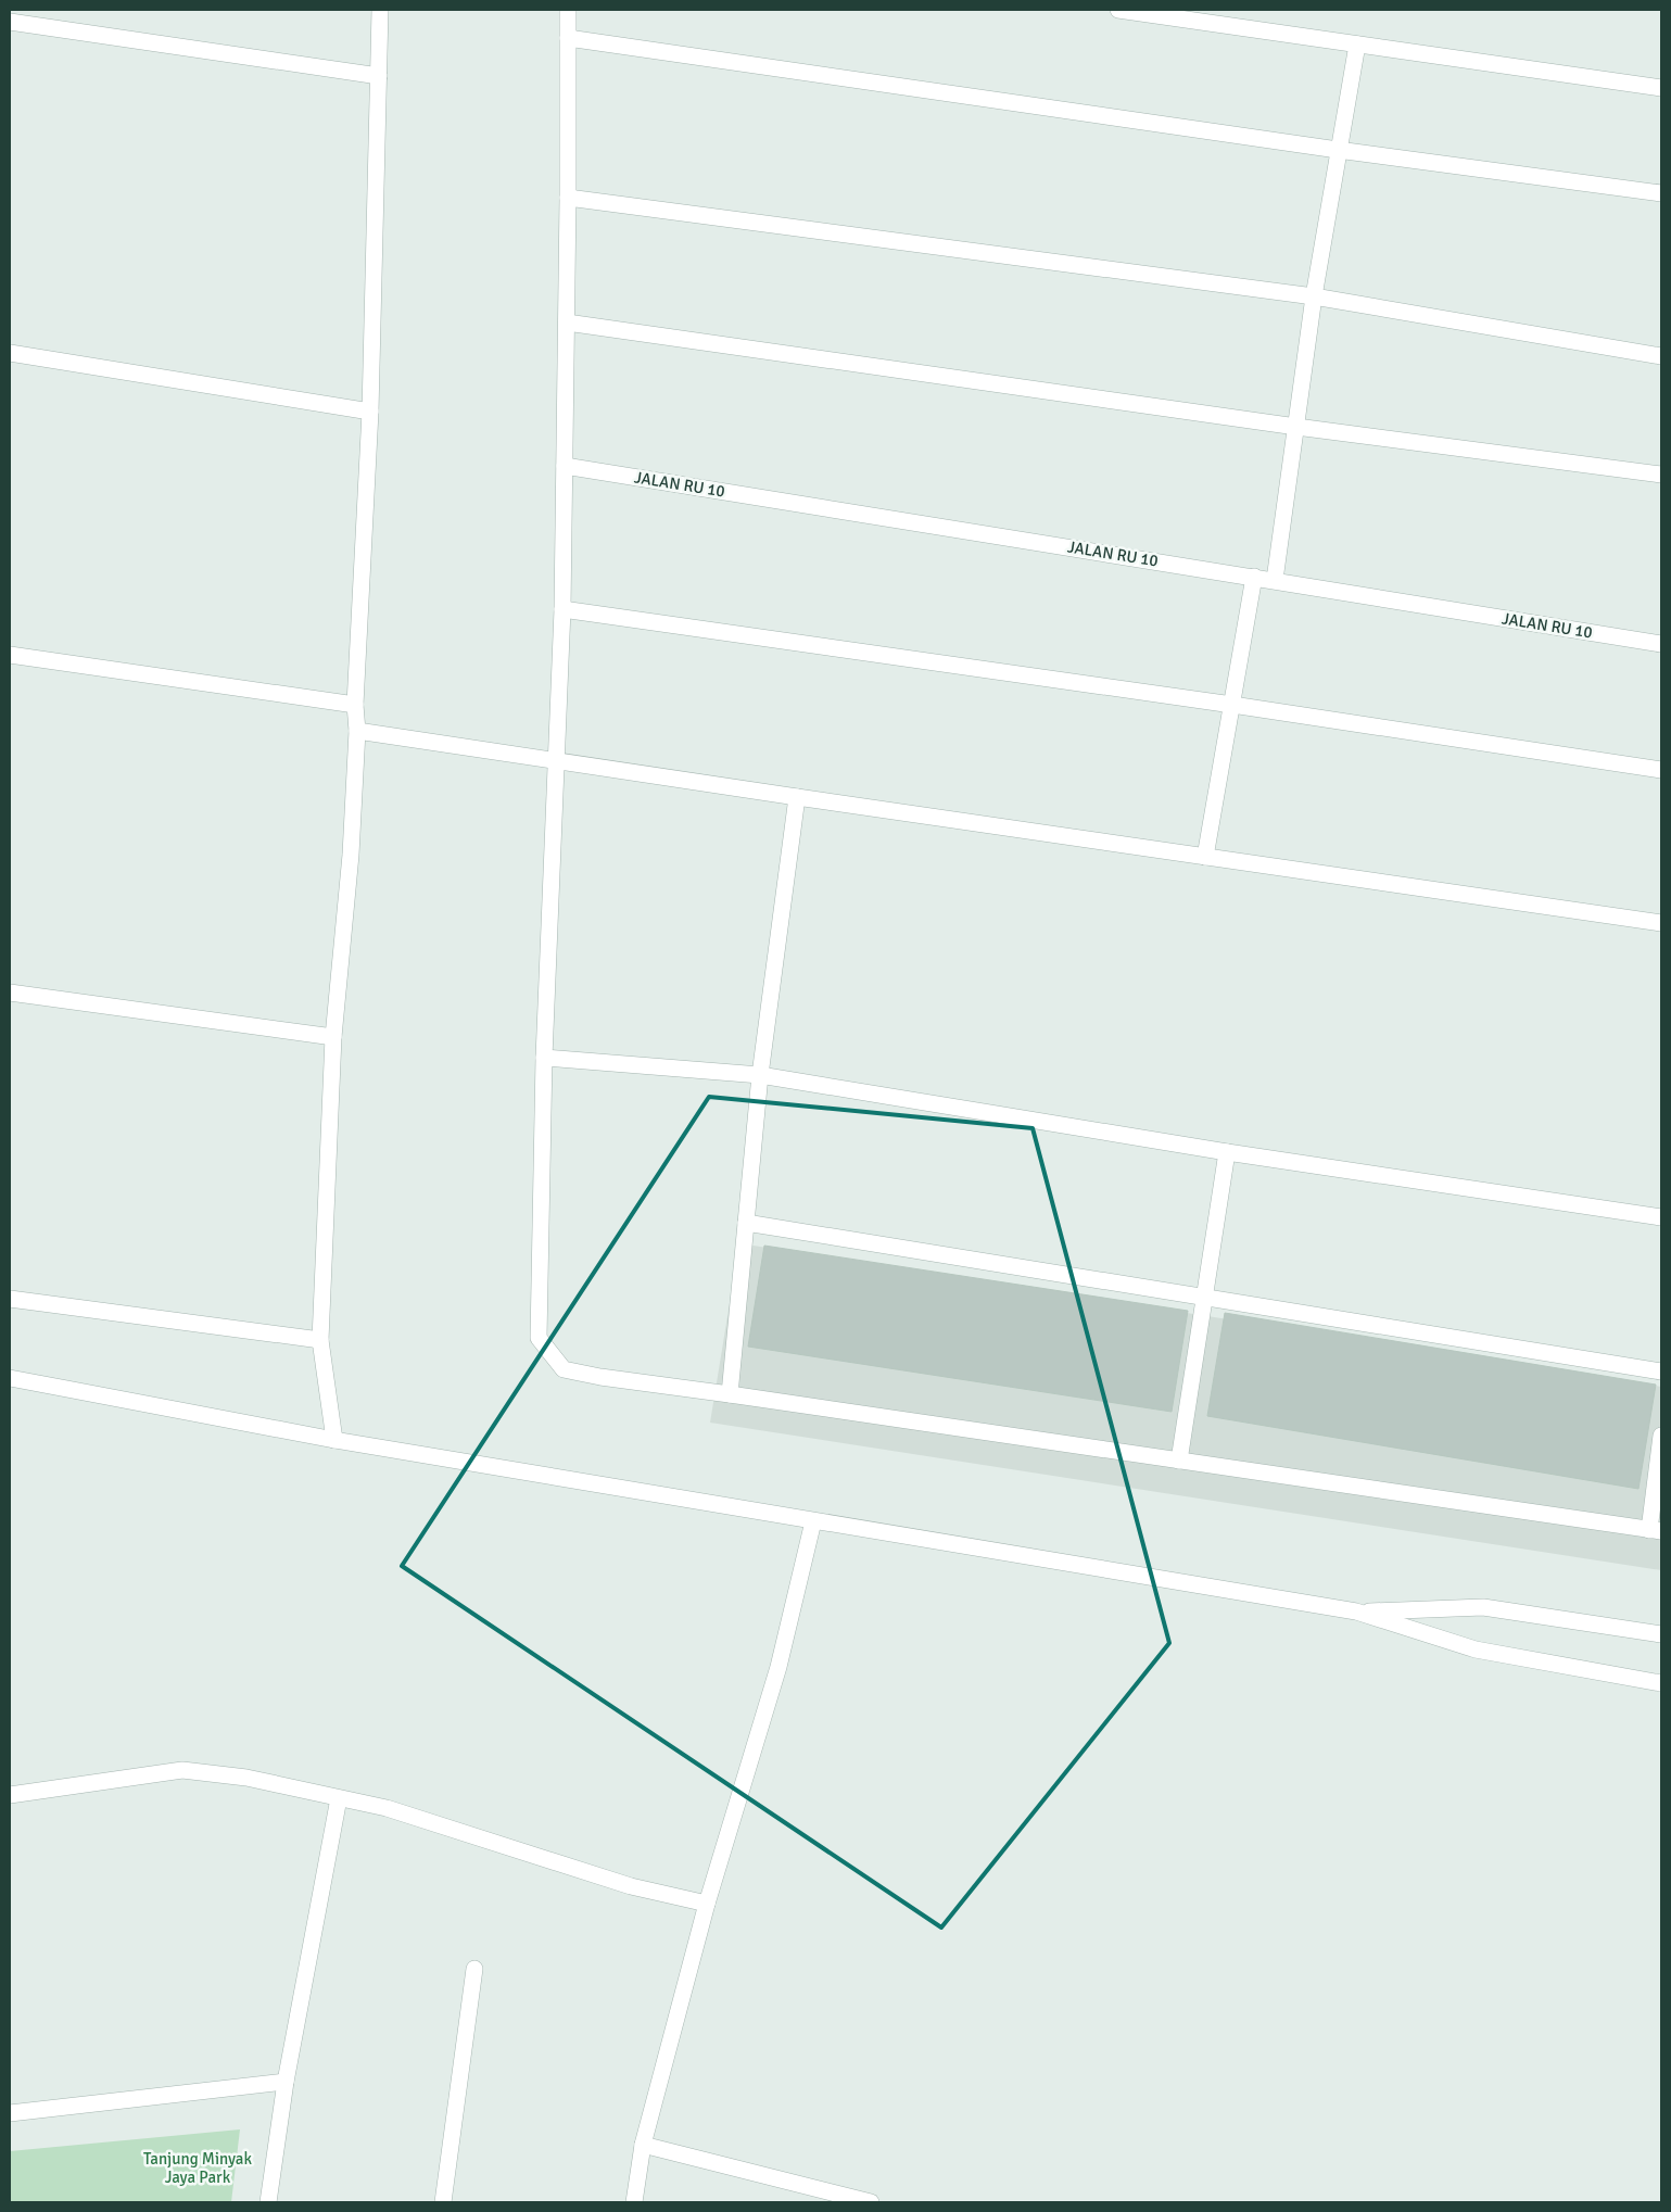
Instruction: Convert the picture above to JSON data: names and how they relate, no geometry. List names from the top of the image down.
{
  "streets": {
    "street": ["JALAN RU 10"]
  },
  "parks": ["Tanjung Minyak Jaya Park"]
}
